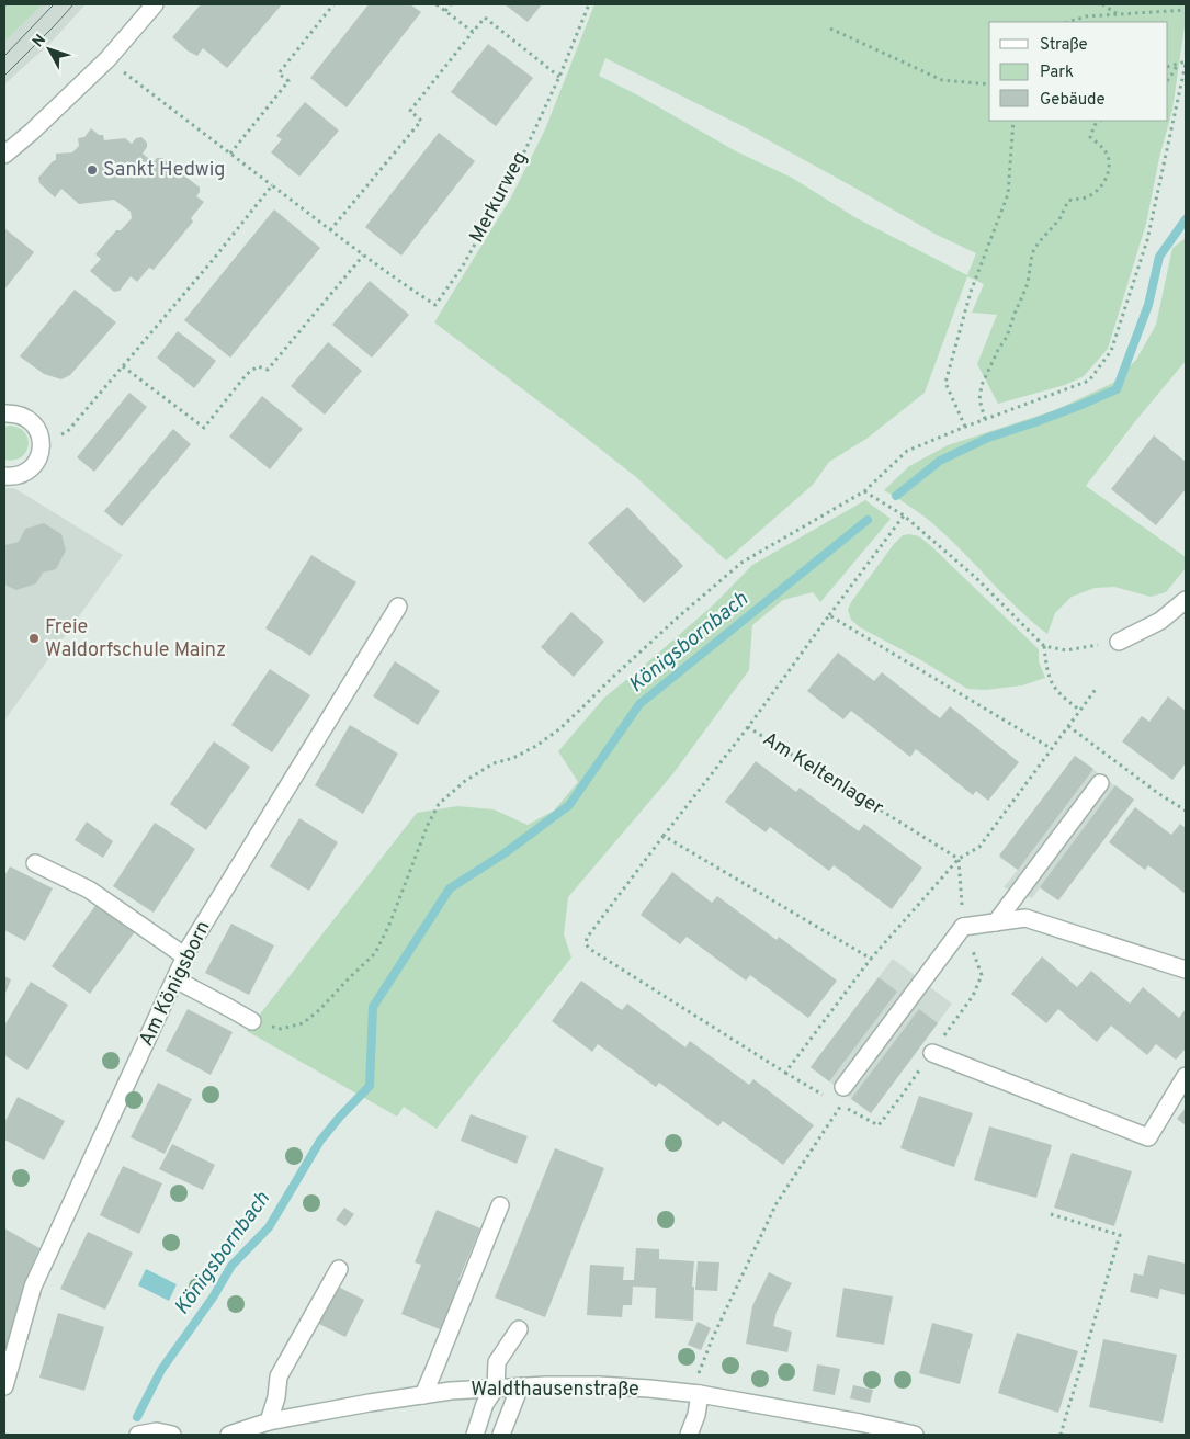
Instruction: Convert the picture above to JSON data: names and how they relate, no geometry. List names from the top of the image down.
{
  "streets": {
    "street": ["Am Königsborn", "Waldthausenstraße"],
    "path": ["Merkurweg", "Am Keltenlager"]
  },
  "water": ["Königsbornbach"],
  "places": ["Sankt Hedwig", "Freie Waldorfschule Mainz"],
  "legend": ["Straße", "Park", "Gebäude"],
  "north": "top left"
}
